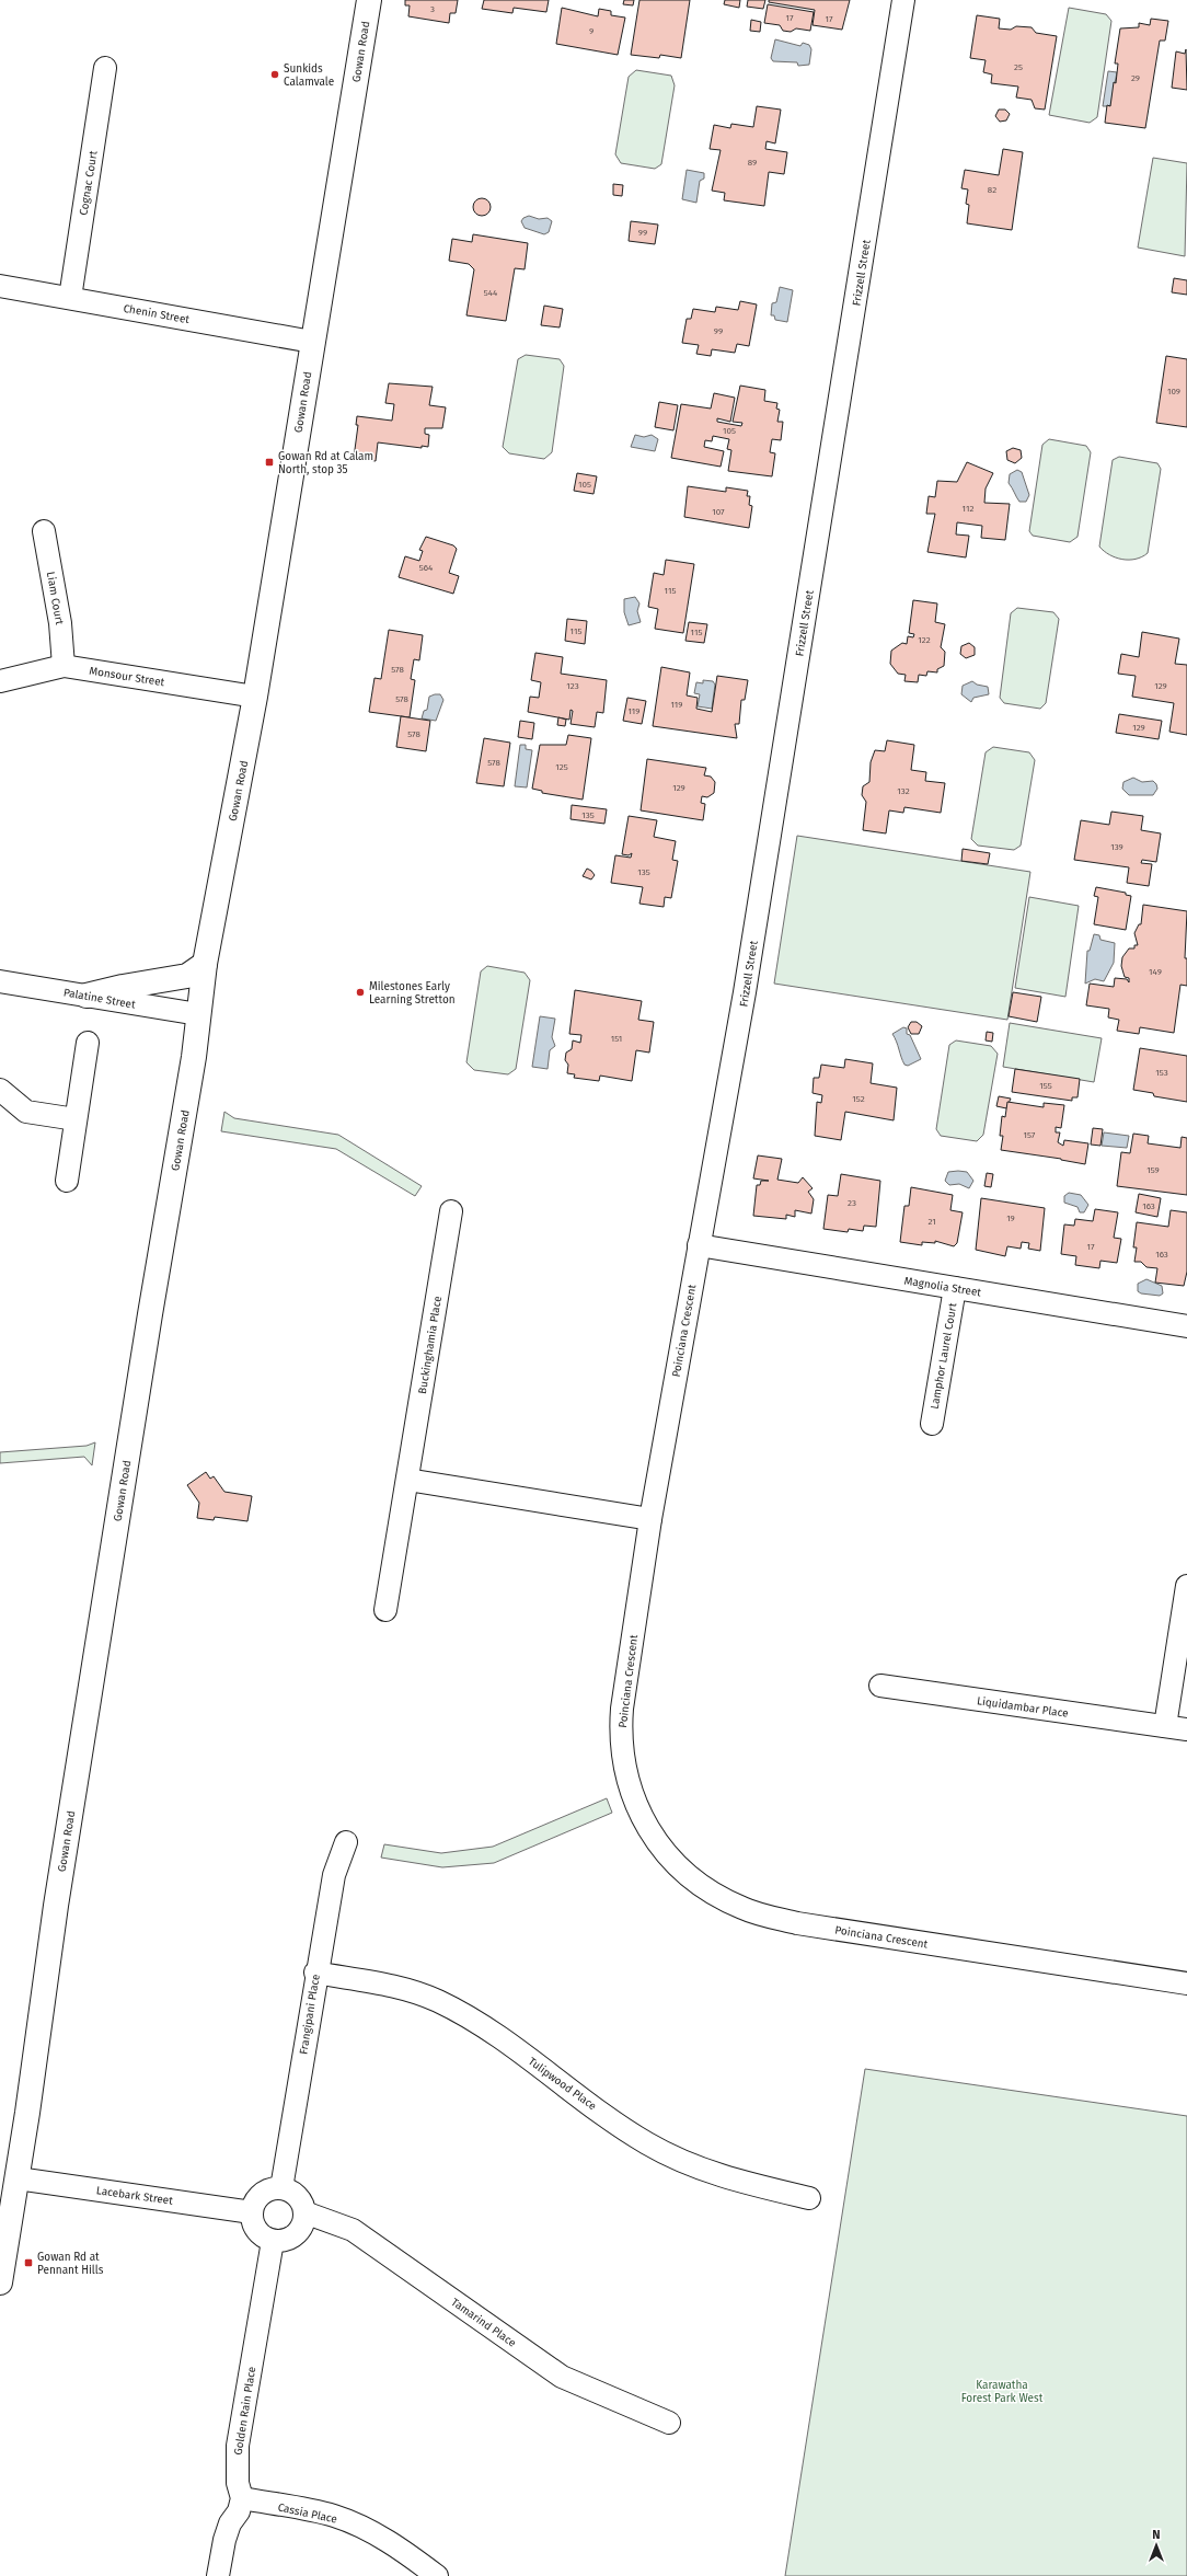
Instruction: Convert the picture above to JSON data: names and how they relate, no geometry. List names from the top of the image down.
{
  "streets": {
    "main road": ["Gowan Road"],
    "street": [
      "Cognac Court",
      "Frizzell Street",
      "Chenin Street",
      "Liam Court",
      "Monsour Street",
      "Palatine Street",
      "Magnolia Street",
      "Poinciana Crescent",
      "Buckinghamia Place",
      "Lamphor Laurel Court",
      "Liquidambar Place",
      "Frangipani Place",
      "Tulipwood Place",
      "Lacebark Street",
      "Tamarind Place",
      "Golden Rain Place",
      "Cassia Place"
    ]
  },
  "crossings": [
    ["Gowan Road", "Chenin Street"],
    ["Gowan Road", "Monsour Street"],
    ["Gowan Road", "Palatine Street"],
    ["Gowan Road", "Lacebark Street"],
    ["Cognac Court", "Chenin Street"],
    ["Frizzell Street", "Magnolia Street"],
    ["Frizzell Street", "Poinciana Crescent"],
    ["Liam Court", "Monsour Street"],
    ["Magnolia Street", "Poinciana Crescent"],
    ["Magnolia Street", "Lamphor Laurel Court"],
    ["Frangipani Place", "Tulipwood Place"],
    ["Frangipani Place", "Lacebark Street"],
    ["Frangipani Place", "Tamarind Place"],
    ["Frangipani Place", "Golden Rain Place"],
    ["Lacebark Street", "Tamarind Place"],
    ["Lacebark Street", "Golden Rain Place"],
    ["Tamarind Place", "Golden Rain Place"],
    ["Golden Rain Place", "Cassia Place"]
  ],
  "parks": ["Karawatha Forest Park West"],
  "places": {
    "other": ["Sunkids Calamvale", "Milestones Early Learning Stretton"],
    "transit": ["Gowan Rd at Calam North, stop 35", "Gowan Rd at Pennant Hills"]
  },
  "house_numbers": [
    "3",
    "17",
    "17",
    "9",
    "25",
    "29",
    "89",
    "82",
    "99",
    "544",
    "99",
    "109",
    "105",
    "105",
    "112",
    "107",
    "564",
    "115",
    "115",
    "115",
    "122",
    "578",
    "123",
    "129",
    "578",
    "119",
    "119",
    "129",
    "578",
    "578",
    "125",
    "129",
    "132",
    "135",
    "139",
    "135",
    "149",
    "151",
    "153",
    "155",
    "152",
    "157",
    "159",
    "23",
    "163",
    "19",
    "21",
    "17",
    "163"
  ],
  "north": "top"
}
